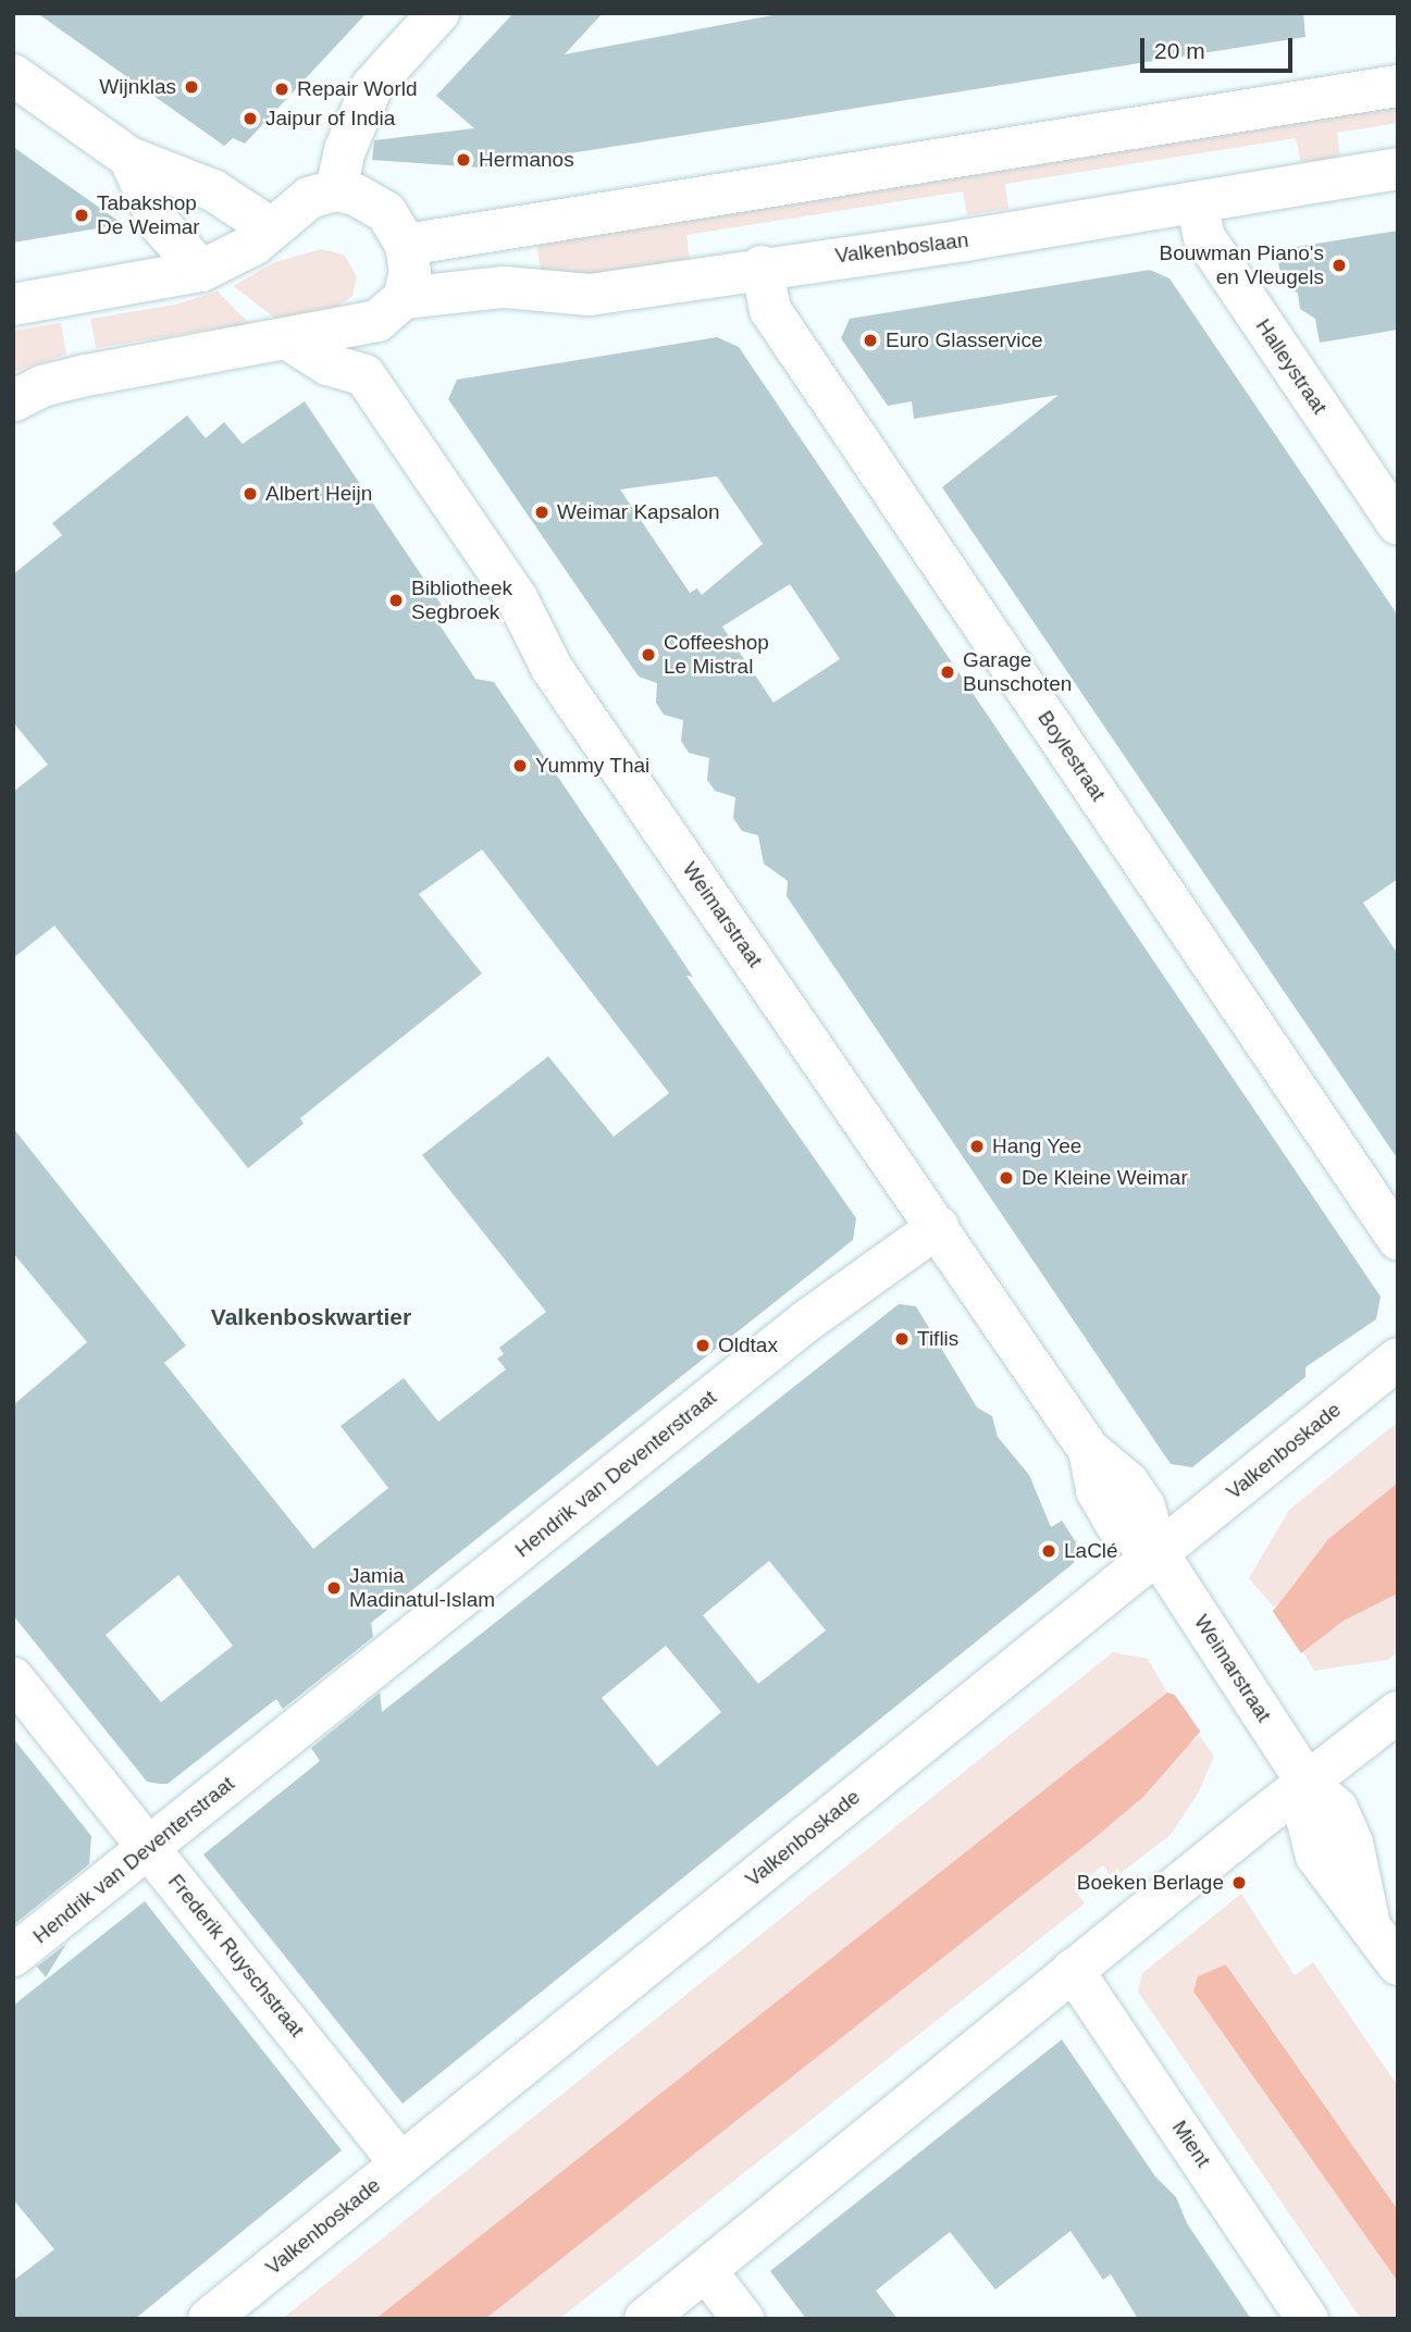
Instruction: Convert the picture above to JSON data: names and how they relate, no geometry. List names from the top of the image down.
{
  "streets": {
    "street": [
      "Valkenboslaan",
      "Halleystraat",
      "Boylestraat",
      "Weimarstraat",
      "Valkenboskade",
      "Hendrik van Deventerstraat",
      "Frederik Ruyschstraat",
      "Mient"
    ]
  },
  "crossings": [
    ["Valkenboslaan", "Halleystraat"],
    ["Valkenboslaan", "Boylestraat"],
    ["Weimarstraat", "Valkenboskade"],
    ["Weimarstraat", "Hendrik van Deventerstraat"],
    ["Valkenboskade", "Frederik Ruyschstraat"],
    ["Hendrik van Deventerstraat", "Frederik Ruyschstraat"]
  ],
  "districts": ["Valkenboskwartier"],
  "places": [
    "Wijnklas",
    "Repair World",
    "Jaipur of India",
    "Hermanos",
    "Tabakshop De Weimar",
    "Bouwman Piano's en Vleugels",
    "Euro Glasservice",
    "Albert Heijn",
    "Weimar Kapsalon",
    "Bibliotheek Segbroek",
    "Coffeeshop Le Mistral",
    "Garage Bunschoten",
    "Yummy Thai",
    "Hang Yee",
    "De Kleine Weimar",
    "Tiflis",
    "Oldtax",
    "LaClé",
    "Jamia Madinatul-Islam",
    "Boeken Berlage"
  ],
  "scale_bar": "20 m"
}
